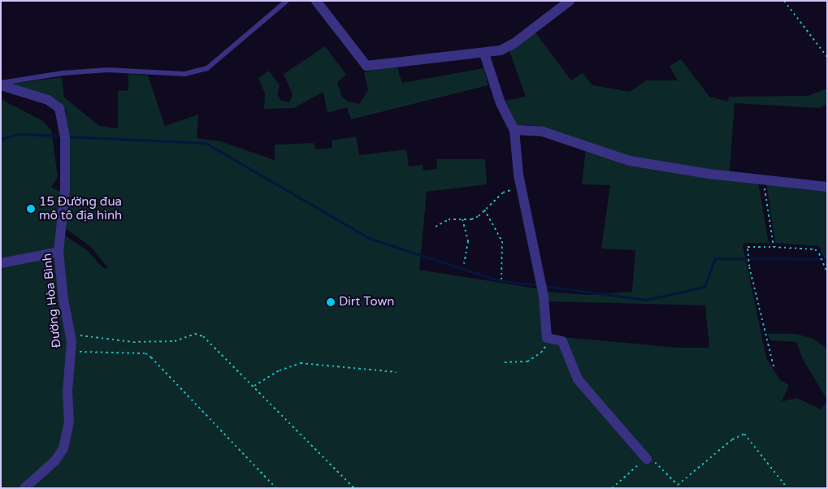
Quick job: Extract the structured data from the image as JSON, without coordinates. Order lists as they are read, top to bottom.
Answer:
{
  "streets": {
    "street": ["Đường Hòa Bình"]
  },
  "places": ["15 Đường đua mô tô địa hình", "Dirt Town"]
}
